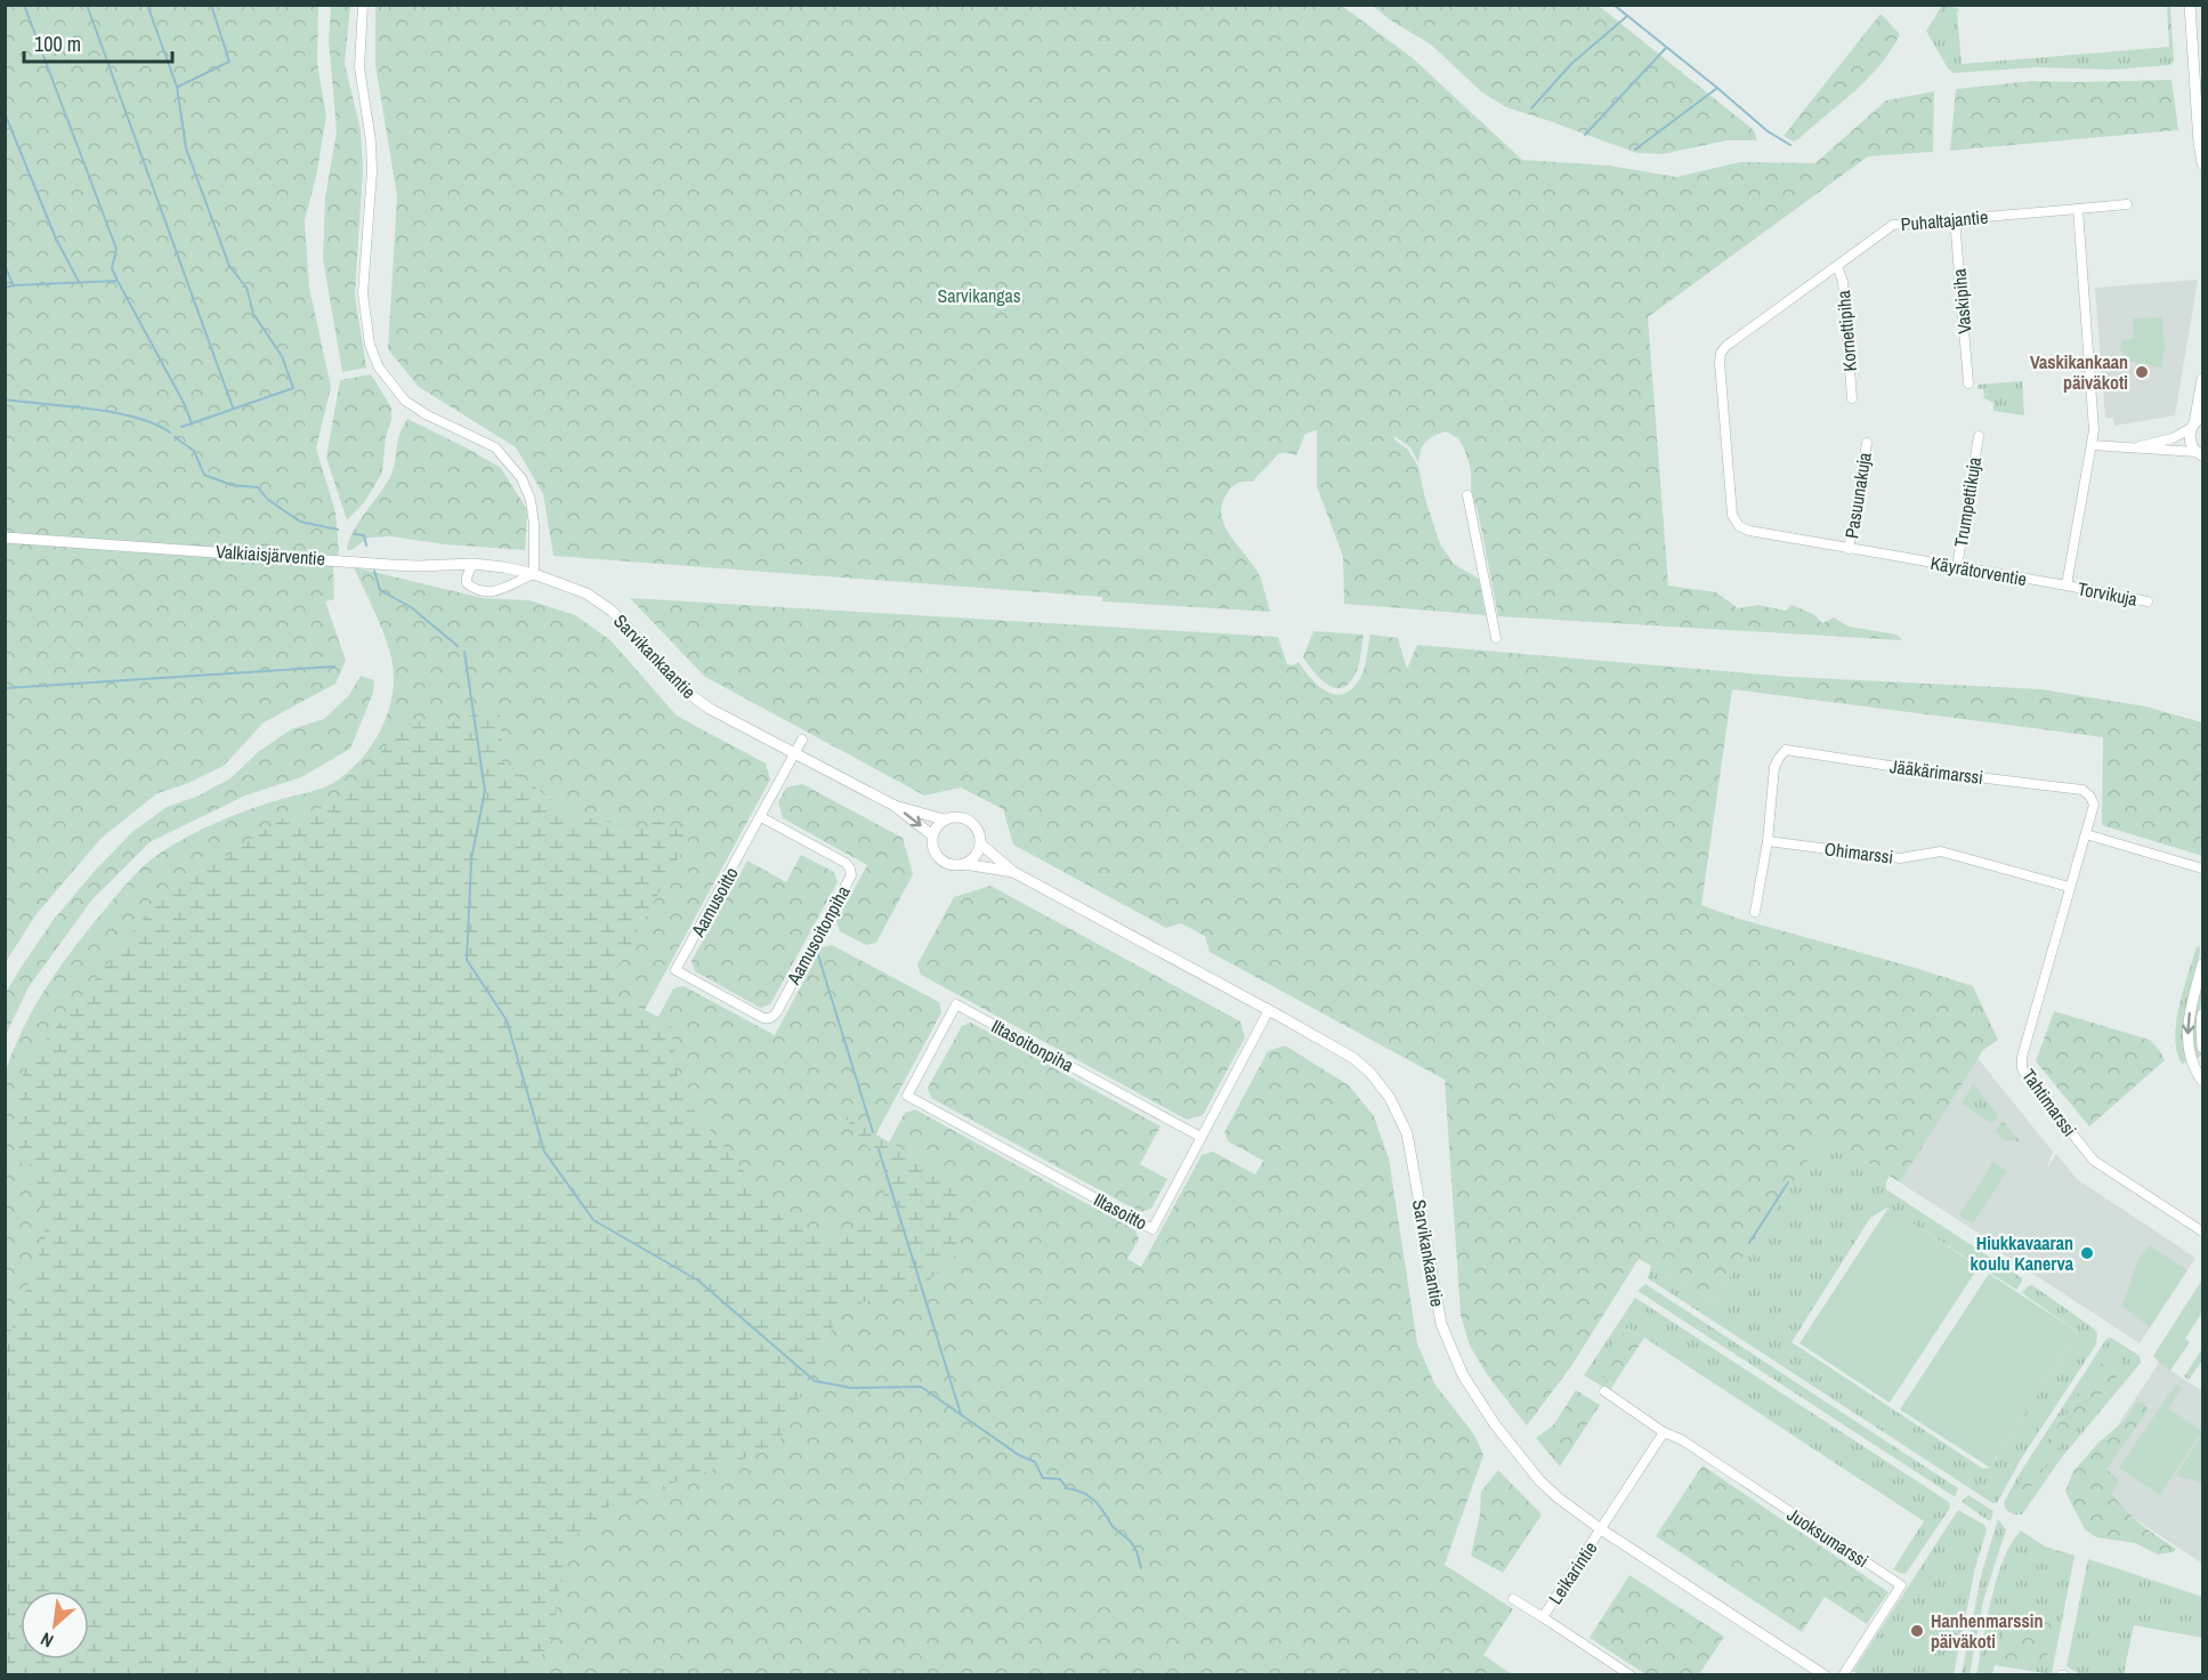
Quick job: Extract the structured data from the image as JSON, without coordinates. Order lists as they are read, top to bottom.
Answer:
{
  "streets": {
    "street": [
      "Puhaltajantie",
      "Vaskipiha",
      "Kornettipiha",
      "Pasuunakuja",
      "Trumpettikuja",
      "Valkiaisjärventie",
      "Käyrätorventie",
      "Torvikuja",
      "Sarvikankaantie",
      "Jääkärimarssi",
      "Ohimarssi",
      "Aamusoitto",
      "Aamusoitonpiha",
      "Iltasoitonpiha",
      "Tahtimarssi",
      "Iltasoitto",
      "Juoksumarssi",
      "Leikarintie"
    ]
  },
  "crossings": [
    ["Puhaltajantie", "Vaskipiha"],
    ["Puhaltajantie", "Kornettipiha"],
    ["Puhaltajantie", "Käyrätorventie"],
    ["Pasuunakuja", "Käyrätorventie"],
    ["Trumpettikuja", "Käyrätorventie"],
    ["Valkiaisjärventie", "Sarvikankaantie"],
    ["Käyrätorventie", "Torvikuja"],
    ["Sarvikankaantie", "Aamusoitto"],
    ["Sarvikankaantie", "Iltasoitto"],
    ["Sarvikankaantie", "Leikarintie"],
    ["Jääkärimarssi", "Ohimarssi"],
    ["Jääkärimarssi", "Tahtimarssi"],
    ["Ohimarssi", "Tahtimarssi"],
    ["Aamusoitto", "Aamusoitonpiha"],
    ["Iltasoitonpiha", "Iltasoitto"]
  ],
  "parks": ["Sarvikangas"],
  "places": ["Vaskikankaan päiväkoti", "Hiukkavaaran koulu Kanerva", "Hanhenmarssin päiväkoti"],
  "scale_bar": "100 m",
  "north": "bottom left"
}
